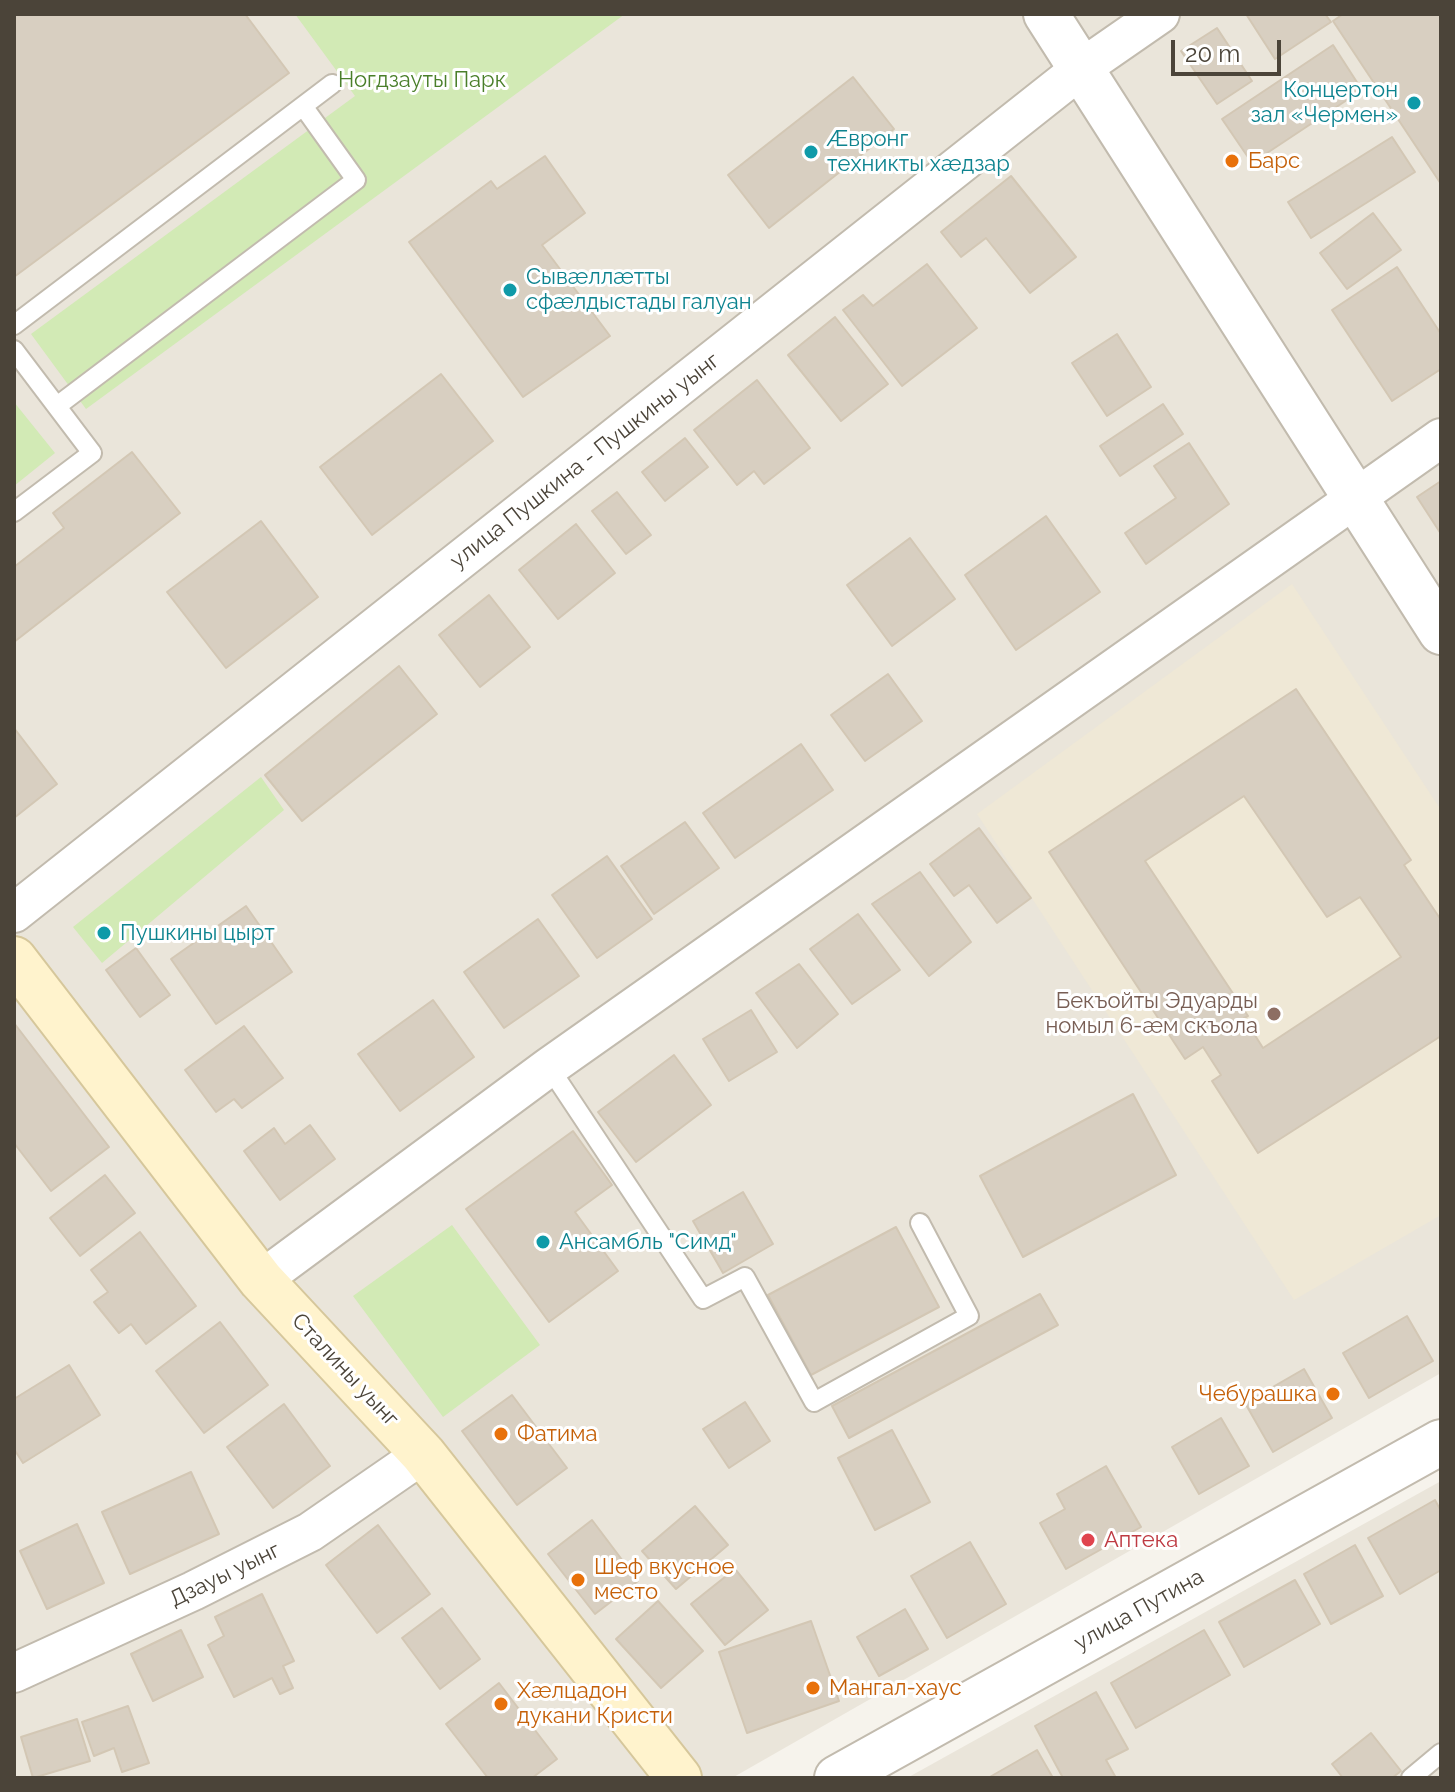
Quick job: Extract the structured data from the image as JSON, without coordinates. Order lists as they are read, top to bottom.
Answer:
{
  "streets": {
    "main road": ["Сталины уынг"],
    "street": ["улица Пушкина - Пушкины уынг", "Дзауы уынг", "улица Путина"]
  },
  "crossings": [
    ["Сталины уынг", "Дзауы уынг"]
  ],
  "parks": ["Ногдзауты Парк"],
  "places": [
    "Концертон зал «Чермен»",
    "Æвpонг техникты хæдзар",
    "Барс",
    "Сывæллæтты сфæлдыстады галуан",
    "Пушкины цырт",
    "Бекъойты Эдуарды номыл 6-æм скъола",
    "Ансамбль \"Симд\"",
    "Чебурашка",
    "Фатима",
    "Аптека",
    "Шеф вкусное место",
    "Мангал-хаус",
    "Хæлцадон дукани Кристи"
  ],
  "scale_bar": "20 m"
}
